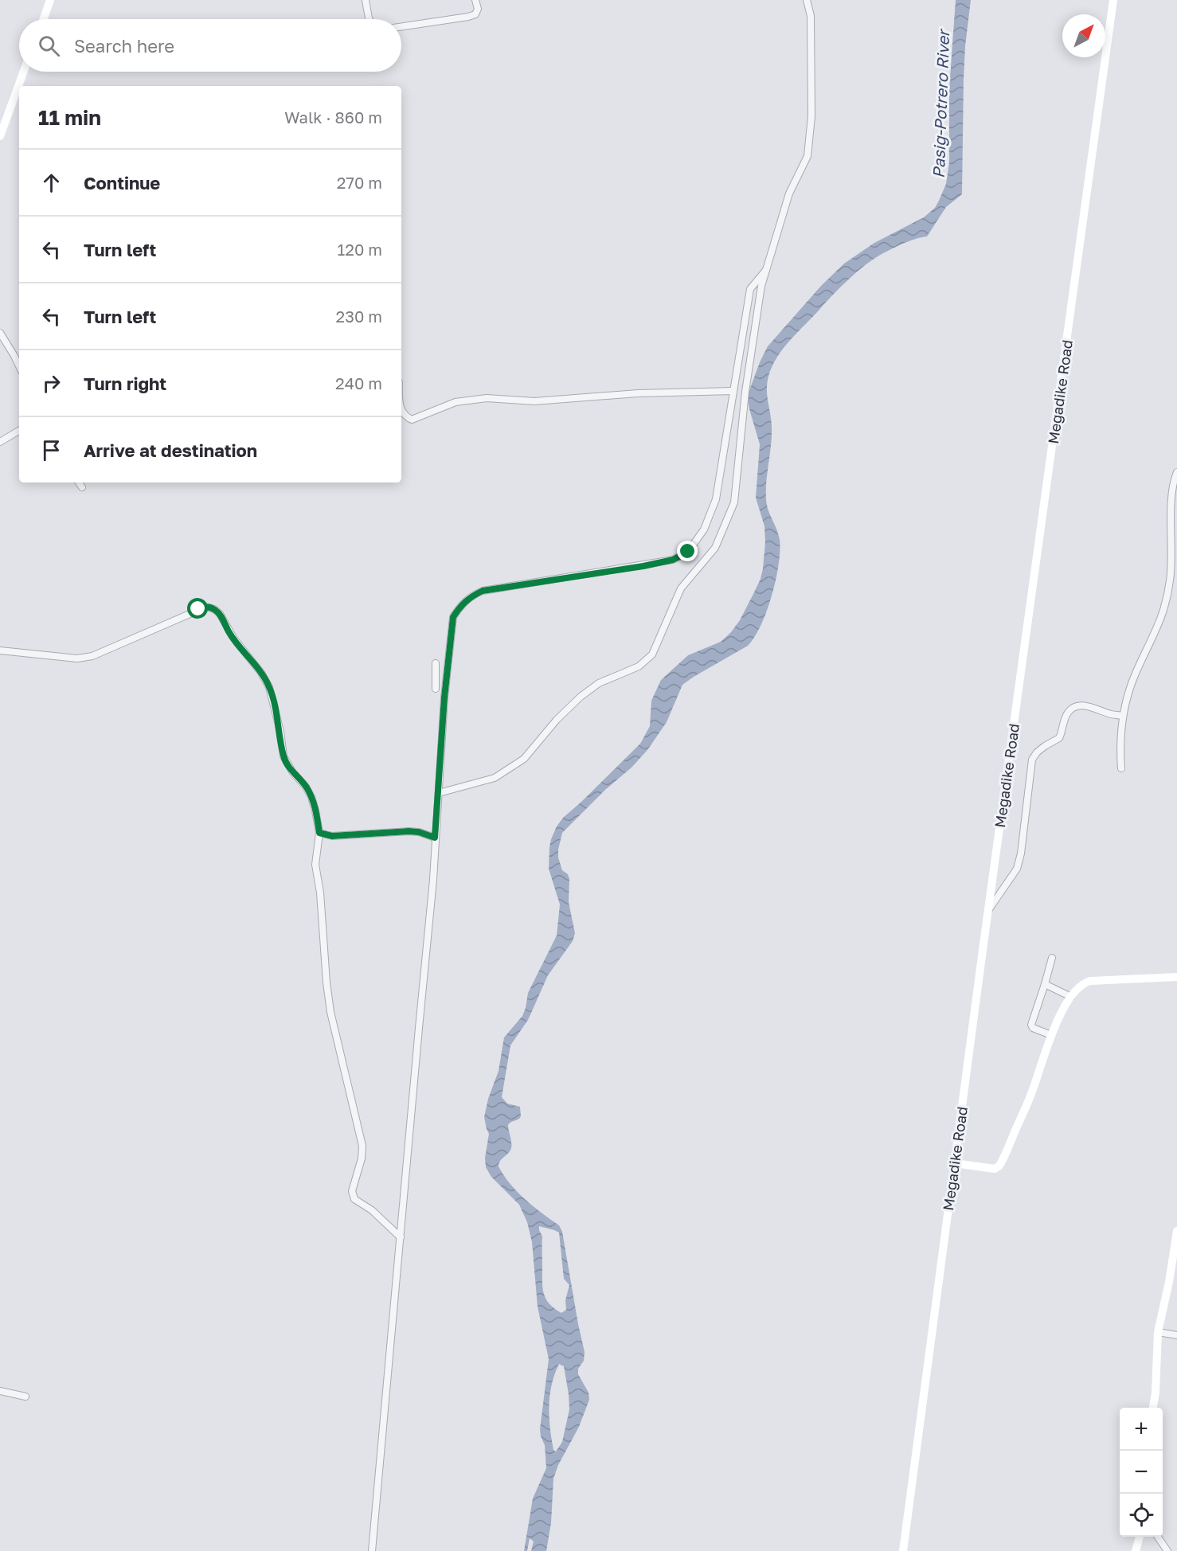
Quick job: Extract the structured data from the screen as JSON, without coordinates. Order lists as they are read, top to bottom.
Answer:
{
  "streets": {
    "main road": ["Megadike Road"]
  },
  "water": ["Pasig-Potrero River"],
  "north": "top right",
  "page": {
    "search": "Search here",
    "heading": ["11 min", "Walk · 860 m"],
    "list": [
      ["Continue", "270 m"],
      ["Turn left", "120 m"],
      ["Turn left", "230 m"],
      ["Turn right", "240 m"],
      "Arrive at destination"
    ],
    "map_buttons": ["+", "−"]
  }
}
